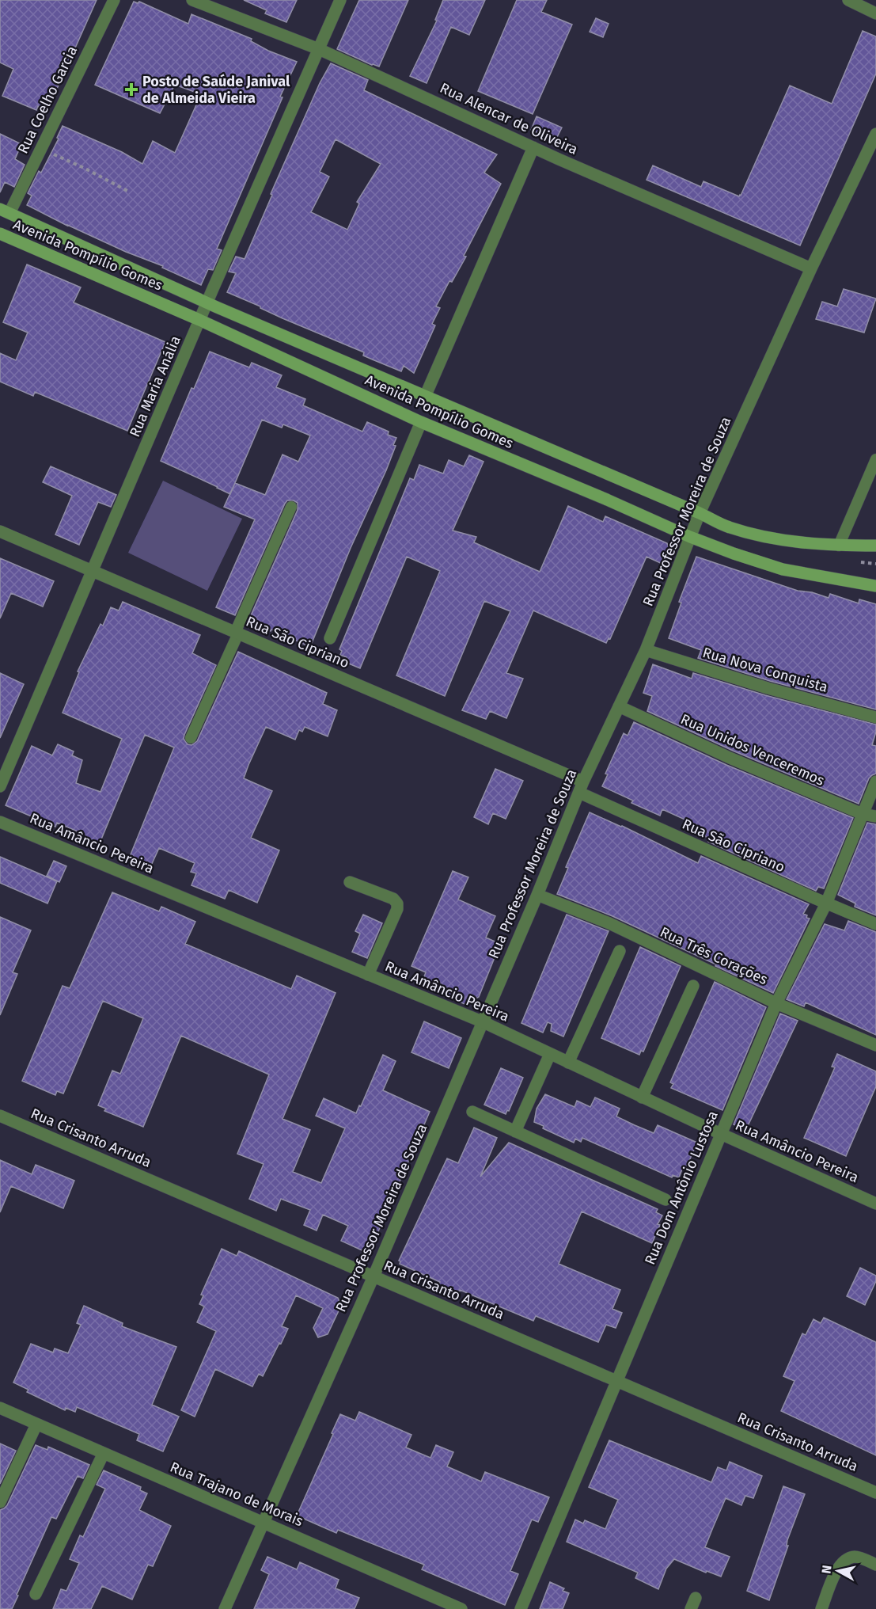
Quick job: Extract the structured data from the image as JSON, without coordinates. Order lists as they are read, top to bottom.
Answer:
{
  "streets": {
    "main road": ["Avenida Pompílio Gomes"],
    "street": [
      "Rua Coelho Garcia",
      "Rua Alencar de Oliveira",
      "Rua Maria Anália",
      "Rua Professor Moreira de Souza",
      "Rua São Cipriano",
      "Rua Nova Conquista",
      "Rua Unidos Venceremos",
      "Rua Amâncio Pereira",
      "Rua Três Corações",
      "Rua Crisanto Arruda",
      "Rua Dom Antônio Lustosa",
      "Rua Trajano de Morais"
    ]
  },
  "crossings": [
    ["Rua Coelho Garcia", "Avenida Pompílio Gomes"],
    ["Rua Alencar de Oliveira", "Rua Maria Anália"],
    ["Rua Alencar de Oliveira", "Rua Professor Moreira de Souza"],
    ["Avenida Pompílio Gomes", "Rua Maria Anália"],
    ["Avenida Pompílio Gomes", "Rua Professor Moreira de Souza"],
    ["Rua Maria Anália", "Rua São Cipriano"],
    ["Rua Professor Moreira de Souza", "Rua São Cipriano"],
    ["Rua Professor Moreira de Souza", "Rua Nova Conquista"],
    ["Rua Professor Moreira de Souza", "Rua Unidos Venceremos"],
    ["Rua Professor Moreira de Souza", "Rua Amâncio Pereira"],
    ["Rua Professor Moreira de Souza", "Rua Três Corações"],
    ["Rua Professor Moreira de Souza", "Rua Crisanto Arruda"],
    ["Rua Professor Moreira de Souza", "Rua Trajano de Morais"],
    ["Rua São Cipriano", "Rua Dom Antônio Lustosa"],
    ["Rua Unidos Venceremos", "Rua Dom Antônio Lustosa"],
    ["Rua Amâncio Pereira", "Rua Dom Antônio Lustosa"],
    ["Rua Três Corações", "Rua Dom Antônio Lustosa"],
    ["Rua Crisanto Arruda", "Rua Dom Antônio Lustosa"]
  ],
  "places": {
    "health": ["Posto de Saúde Janival de Almeida Vieira"]
  },
  "north": "left"
}
